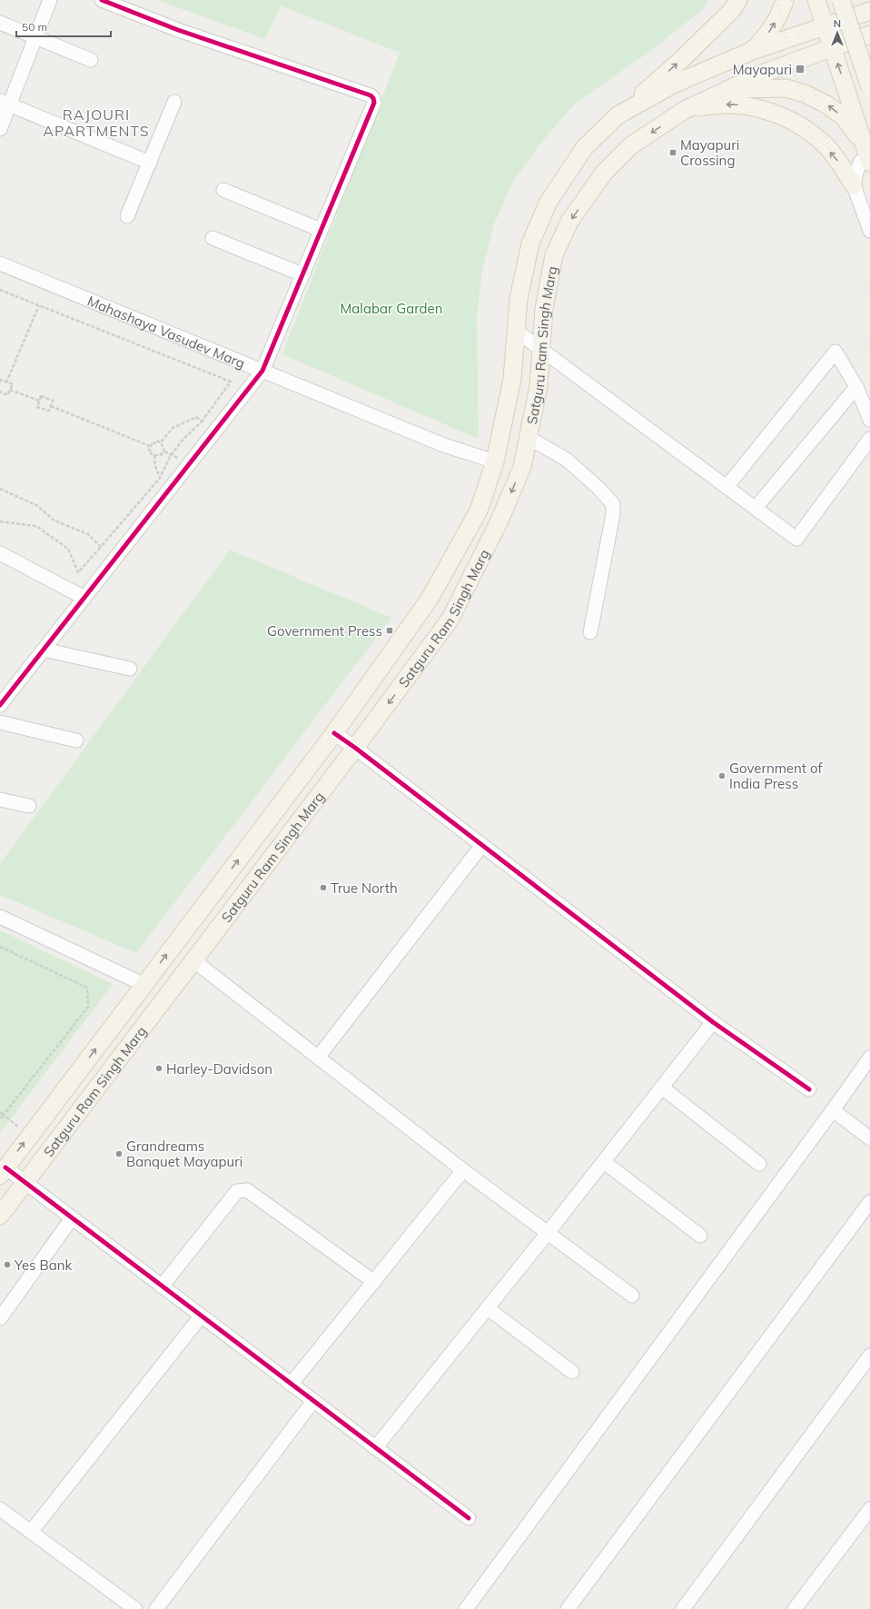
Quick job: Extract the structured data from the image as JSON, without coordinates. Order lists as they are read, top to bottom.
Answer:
{
  "streets": {
    "main road": ["Satguru Ram Singh Marg"],
    "street": ["Mahashaya Vasudev Marg"]
  },
  "crossings": [
    ["Mahashaya Vasudev Marg", "Satguru Ram Singh Marg"]
  ],
  "districts": ["RAJOURI APARTMENTS"],
  "parks": ["Malabar Garden"],
  "places": {
    "transit": ["Mayapuri", "Mayapuri Crossing", "Government Press"],
    "other": [
      "Government of India Press",
      "True North",
      "Harley-Davidson",
      "Grandreams Banquet Mayapuri",
      "Yes Bank"
    ]
  },
  "scale_bar": "50 m",
  "north": "top"
}
